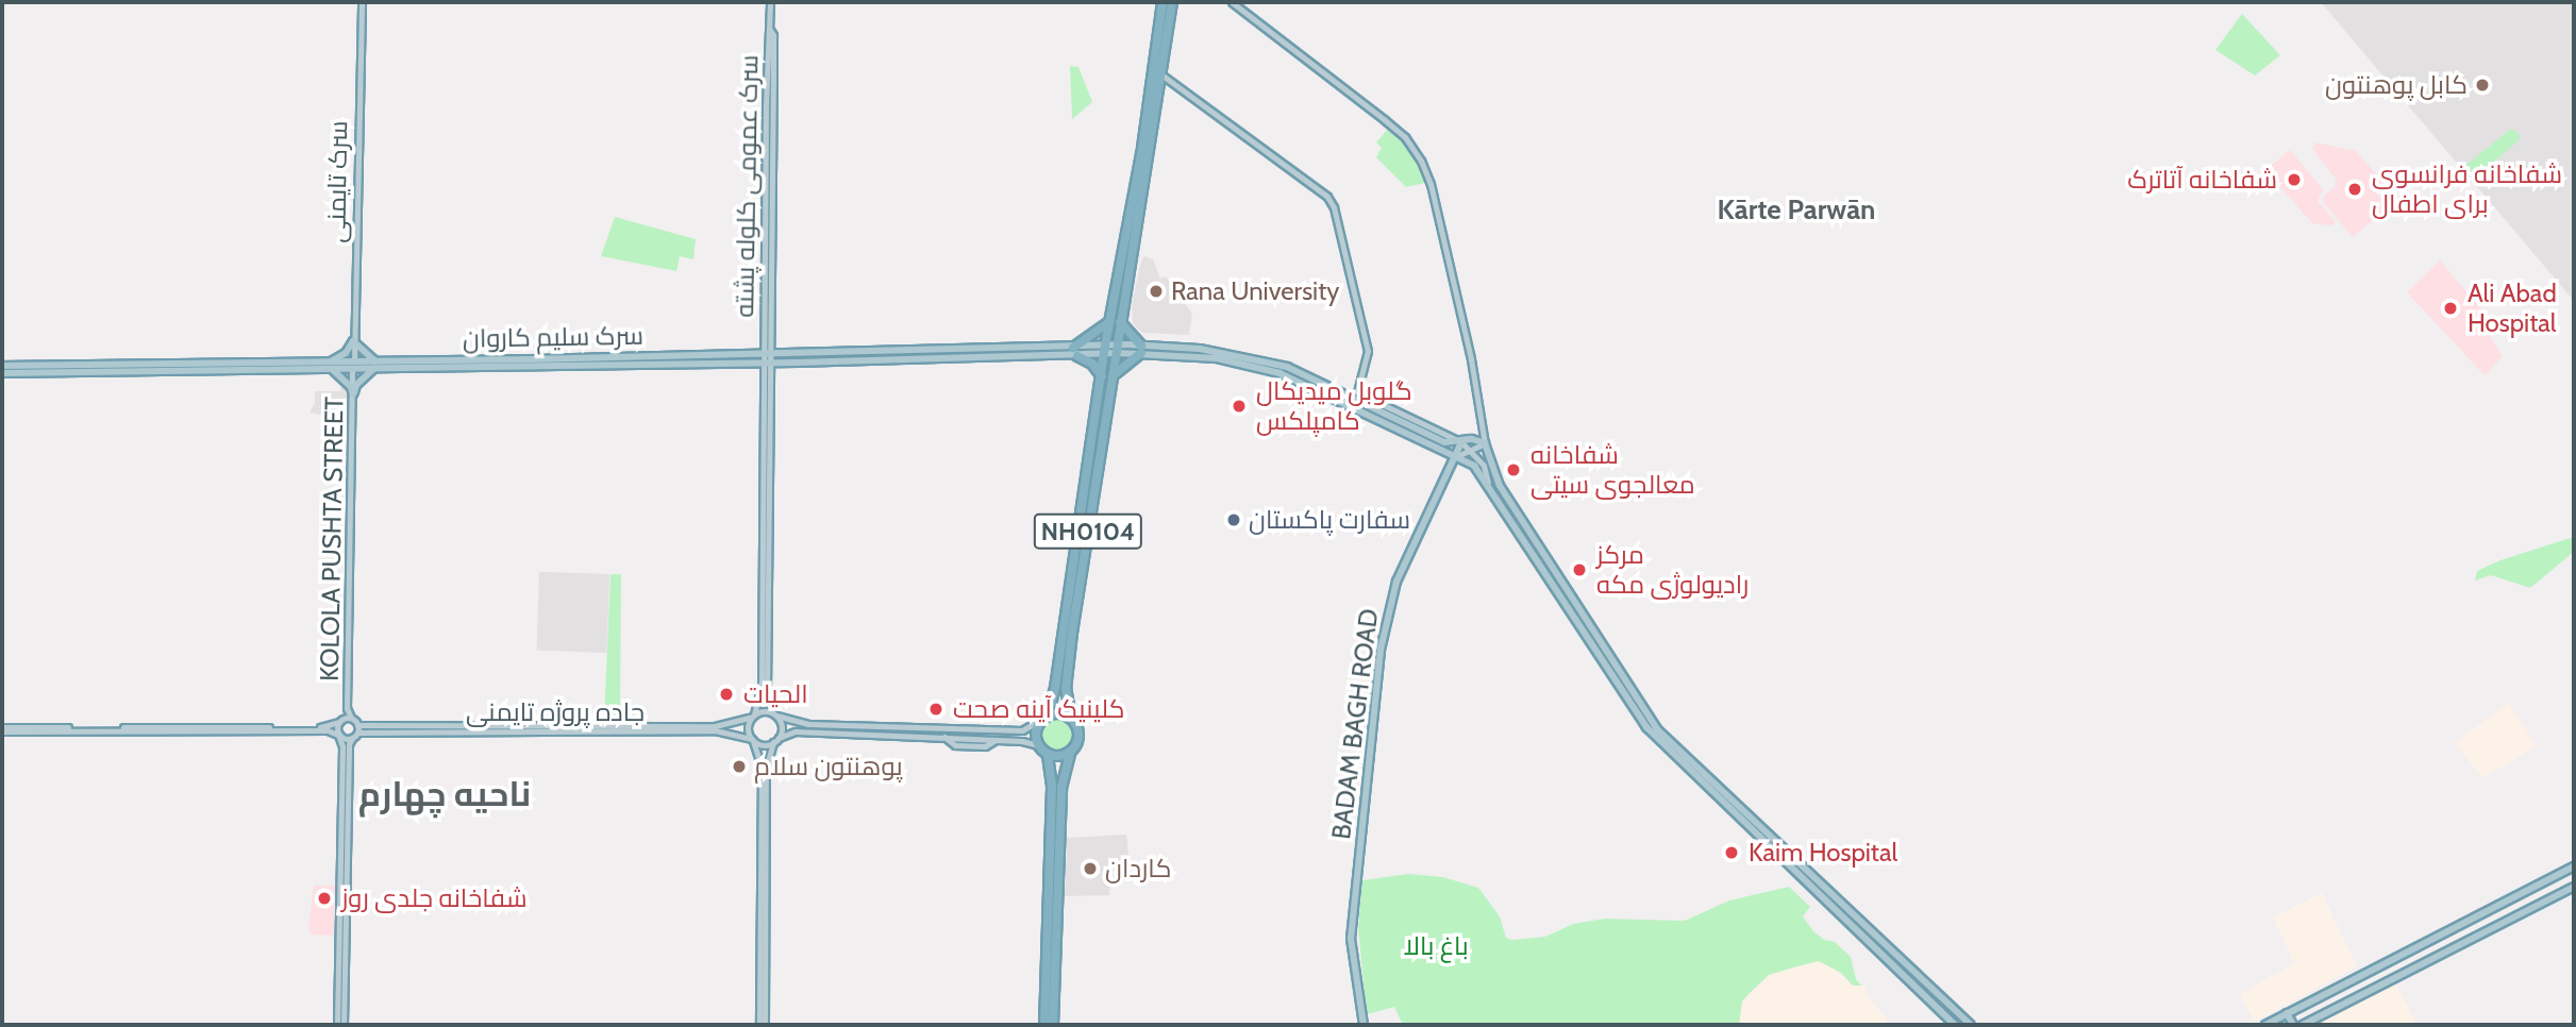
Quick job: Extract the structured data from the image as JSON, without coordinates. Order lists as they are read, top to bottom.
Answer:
{
  "streets": {
    "highway": ["NH0104"],
    "main road": [
      "سرک تایمنی",
      "سرک عمومی کلوله پشته",
      "سرک سلیم کاروان",
      "KOLOLA PUSHTA STREET",
      "جاده پروژه تایمنی",
      "BADAM BAGH ROAD"
    ]
  },
  "crossings": [
    ["سرک تایمنی", "KOLOLA PUSHTA STREET"],
    ["سرک عمومی کلوله پشته", "جاده پروژه تایمنی"]
  ],
  "districts": ["Kārte Parwān", "ناحیه چهارم"],
  "parks": ["باغ بالا"],
  "places": [
    "کابل پوهنتون",
    "شفاخانه آتاترک",
    "شفاخانه فرانسوی برای اطفال",
    "Rana University",
    "Ali Abad Hospital",
    "گلوبل میدیکال کامپلکس",
    "شفاخانه معالجوی سیتی",
    "سفارت پاکستان",
    "مرکز رادیولوژی مکه",
    "الحیات",
    "کلینیک آینه صحت",
    "پوهنتون سلام",
    "Kaim Hospital",
    "کاردان",
    "شفاخانه جلدی روز"
  ]
}
